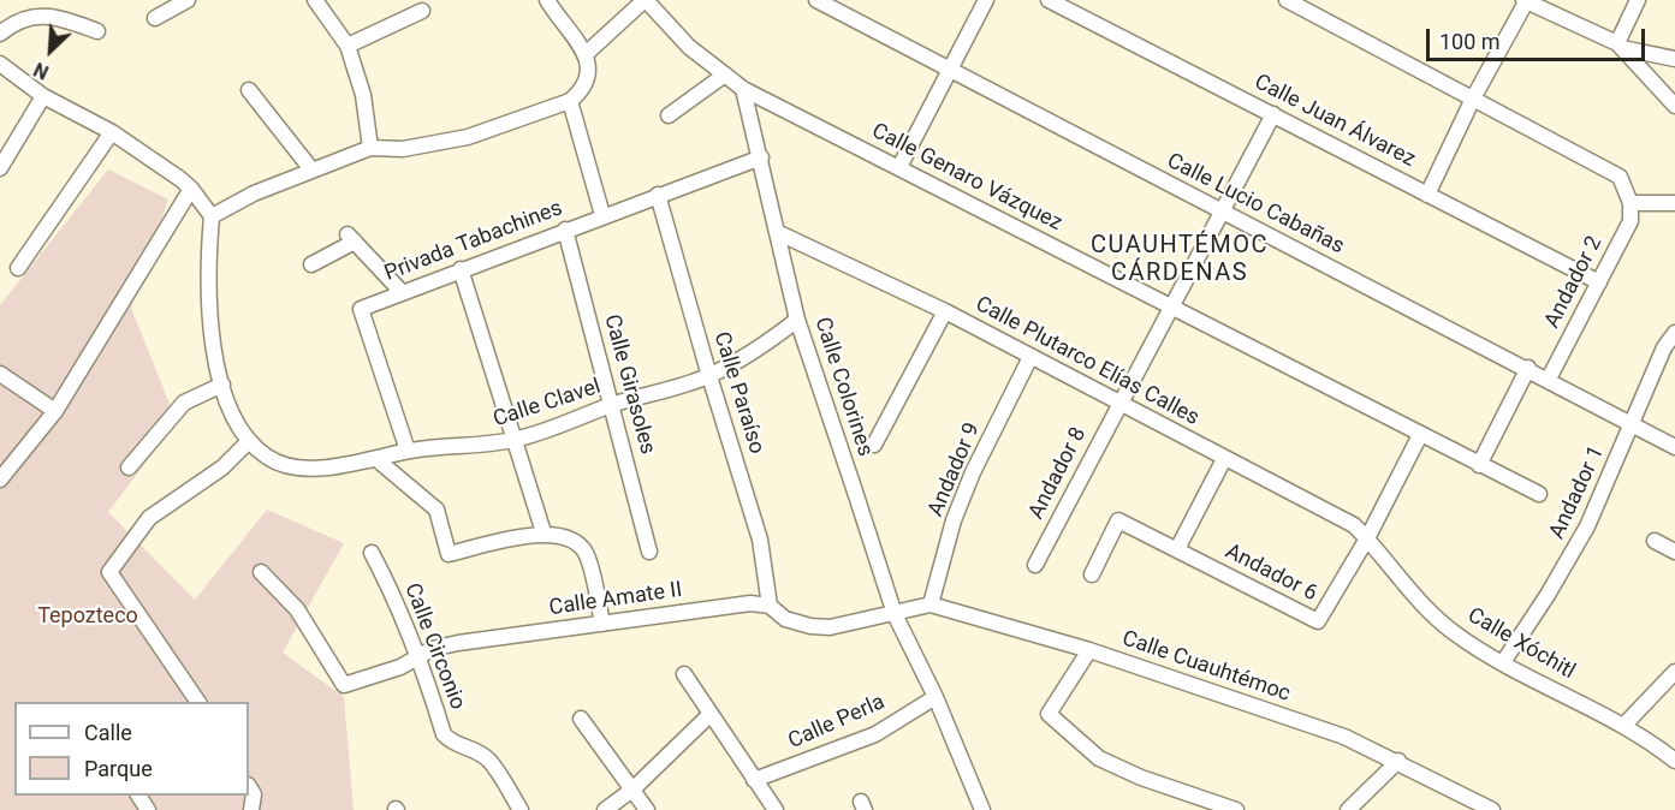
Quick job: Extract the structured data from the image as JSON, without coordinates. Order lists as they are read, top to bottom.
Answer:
{
  "streets": {
    "street": [
      "Calle Juan Álvarez",
      "Calle Genaro Vázquez",
      "Calle Lucio Cabañas",
      "Privada Tabachines",
      "Andador 2",
      "Calle Plutarco Elías Calles",
      "Calle Girasoles",
      "Calle Colorines",
      "Calle Paraíso",
      "Calle Clavel",
      "Andador 9",
      "Andador 8",
      "Andador 1",
      "Andador 6",
      "Calle Amate II",
      "Calle Xóchitl",
      "Calle Circonio",
      "Calle Cuauhtémoc",
      "Calle Perla"
    ]
  },
  "crossings": [
    ["Calle Juan Álvarez", "Andador 2"],
    ["Calle Juan Álvarez", "Andador 8"],
    ["Calle Genaro Vázquez", "Calle Colorines"],
    ["Calle Genaro Vázquez", "Andador 8"],
    ["Calle Lucio Cabañas", "Andador 2"],
    ["Calle Lucio Cabañas", "Andador 8"],
    ["Calle Lucio Cabañas", "Andador 1"],
    ["Privada Tabachines", "Calle Girasoles"],
    ["Privada Tabachines", "Calle Colorines"],
    ["Privada Tabachines", "Calle Paraíso"],
    ["Privada Tabachines", "Calle Clavel"],
    ["Calle Plutarco Elías Calles", "Calle Colorines"],
    ["Calle Plutarco Elías Calles", "Andador 9"],
    ["Calle Plutarco Elías Calles", "Andador 8"],
    ["Calle Plutarco Elías Calles", "Andador 6"],
    ["Calle Plutarco Elías Calles", "Calle Xóchitl"],
    ["Calle Girasoles", "Calle Clavel"],
    ["Calle Colorines", "Calle Clavel"],
    ["Calle Colorines", "Calle Amate II"],
    ["Calle Colorines", "Calle Perla"],
    ["Calle Paraíso", "Calle Clavel"],
    ["Calle Paraíso", "Calle Amate II"],
    ["Andador 9", "Calle Cuauhtémoc"],
    ["Andador 1", "Calle Xóchitl"],
    ["Andador 6", "Calle Xóchitl"],
    ["Calle Amate II", "Calle Circonio"]
  ],
  "districts": ["CUAUHTÉMOC CÁRDENAS"],
  "parks": ["Tepozteco"],
  "legend": ["Calle", "Parque"],
  "scale_bar": "100 m",
  "north": "bottom left"
}
